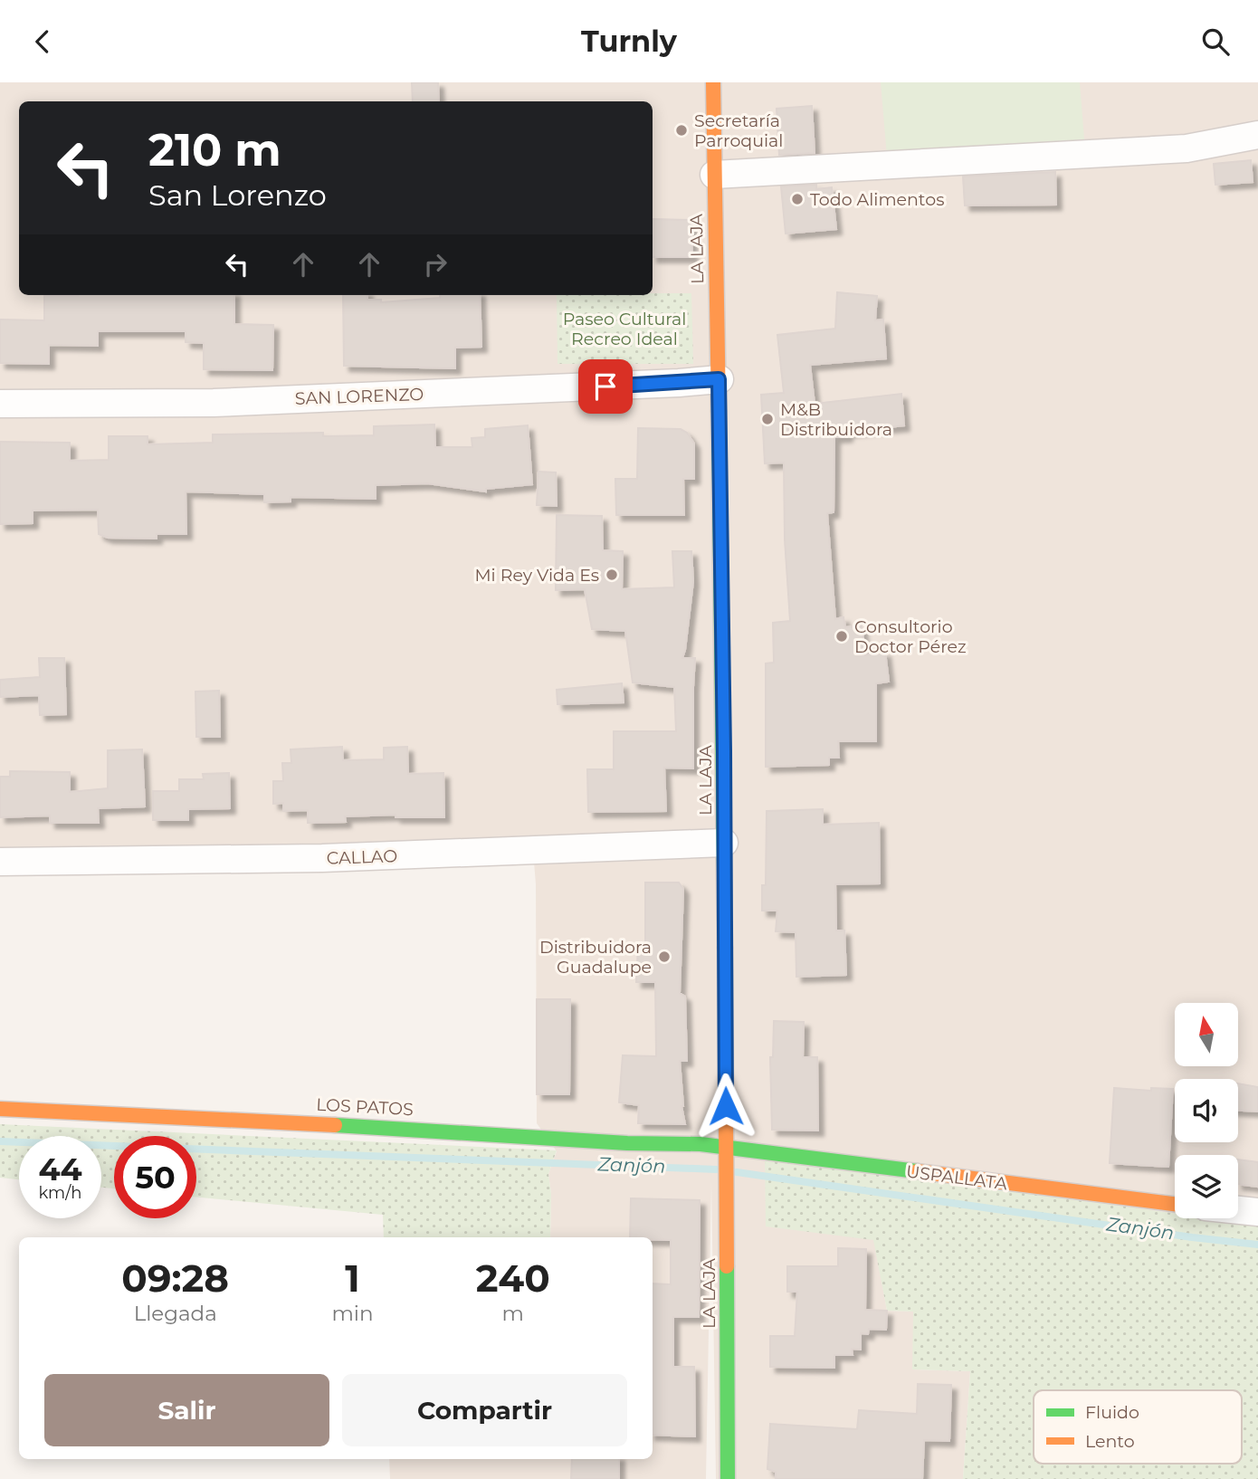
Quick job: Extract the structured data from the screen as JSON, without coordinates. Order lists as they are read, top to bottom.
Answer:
{
  "streets": {
    "main road": ["LA LAJA", "LOS PATOS", "USPALLATA"],
    "street": ["SAN LORENZO", "CALLAO"]
  },
  "crossings": [
    ["LA LAJA", "SAN LORENZO"],
    ["LA LAJA", "CALLAO"],
    ["LA LAJA", "LOS PATOS"],
    ["LA LAJA", "USPALLATA"],
    ["LOS PATOS", "USPALLATA"]
  ],
  "water": ["Zanjón"],
  "parks": ["Paseo Cultural Recreo Ideal"],
  "places": [
    "Secretaría Parroquial",
    "Todo Alimentos",
    "M&B Distribuidora",
    "Mi Rey Vida Es",
    "Consultorio Doctor Pérez",
    "Distribuidora Guadalupe"
  ],
  "legend": ["Fluido", "Lento"],
  "north": "top",
  "page": {
    "header": "Turnly",
    "turn": ["210 m", "San Lorenzo"],
    "speed": "44 km/h",
    "limit": "50",
    "eta": [
      "09:28",
      "Llegada",
      "1",
      "min",
      "240",
      "m"
    ],
    "buttons": ["Salir", "Compartir"]
  }
}
